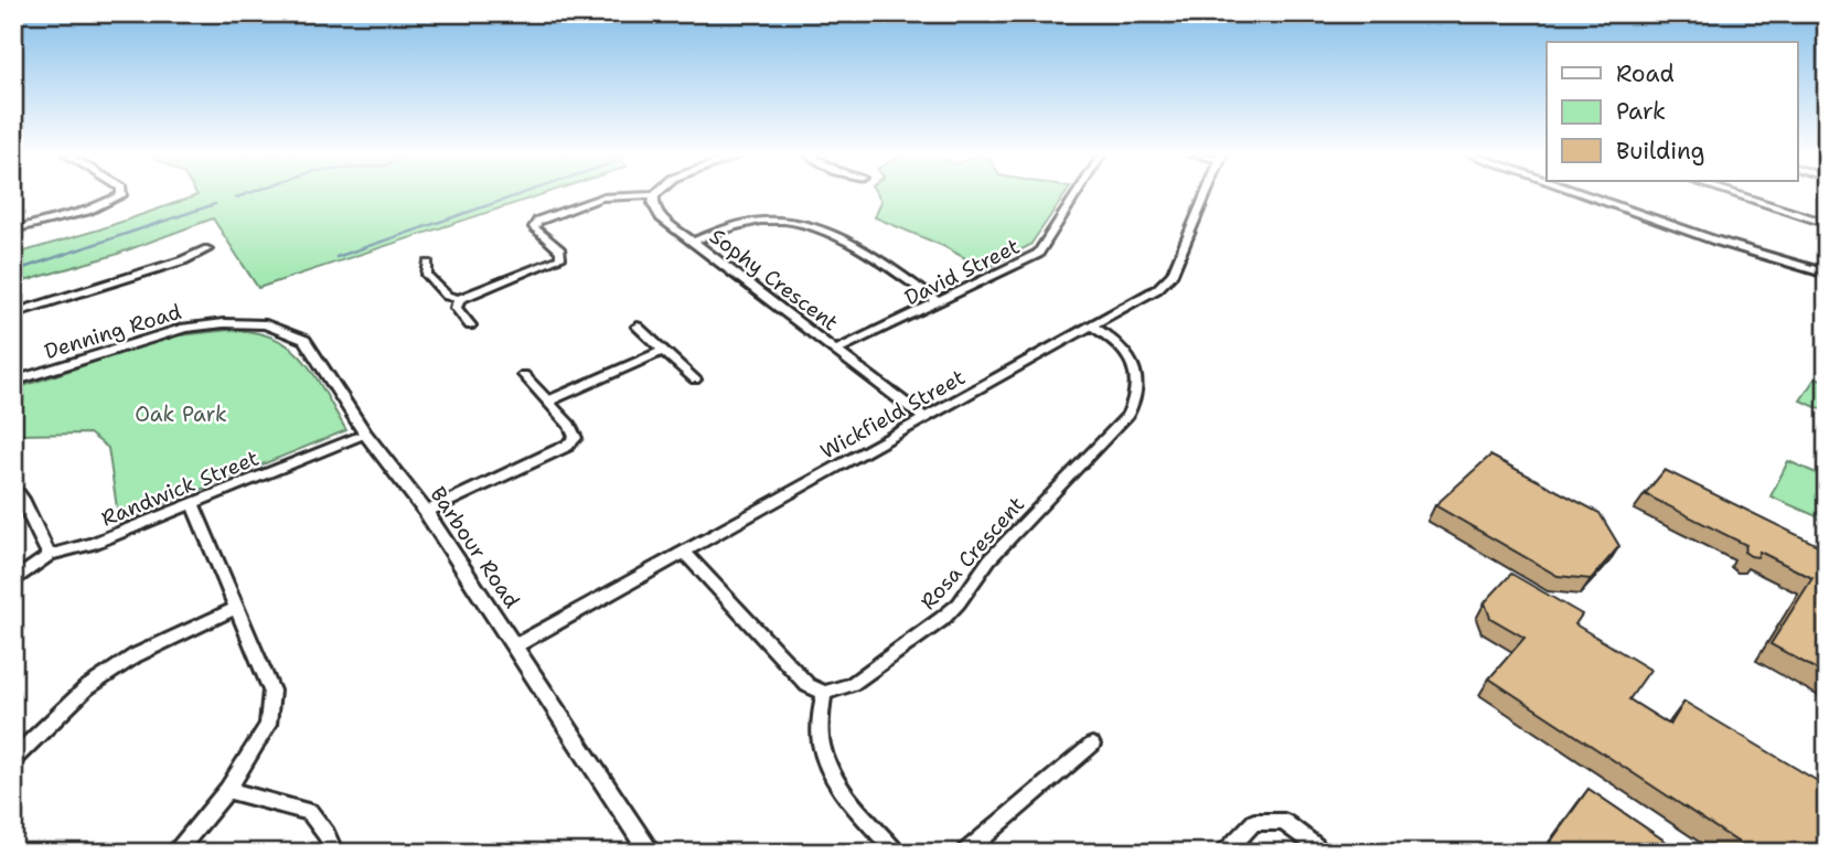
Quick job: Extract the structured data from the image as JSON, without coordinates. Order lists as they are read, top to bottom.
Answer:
{
  "streets": {
    "street": [
      "David Street",
      "Sophy Crescent",
      "Denning Road",
      "Wickfield Street",
      "Randwick Street",
      "Barbour Road",
      "Rosa Crescent"
    ]
  },
  "crossings": [
    ["David Street", "Sophy Crescent"],
    ["Sophy Crescent", "Wickfield Street"],
    ["Denning Road", "Barbour Road"],
    ["Wickfield Street", "Barbour Road"],
    ["Wickfield Street", "Rosa Crescent"],
    ["Randwick Street", "Barbour Road"]
  ],
  "parks": ["Oak Park"],
  "legend": ["Road", "Park", "Building"]
}
